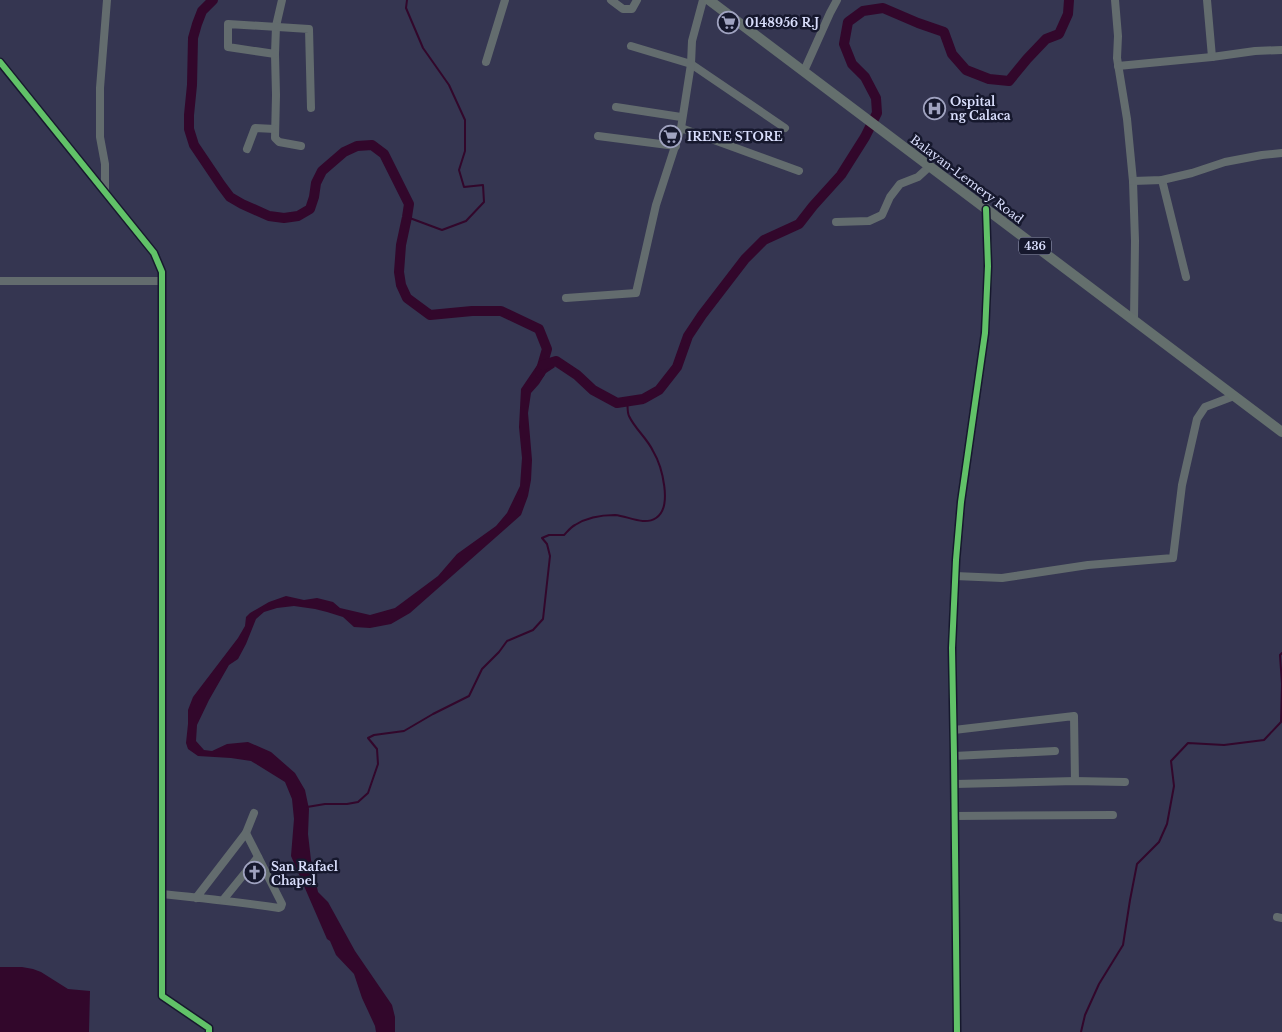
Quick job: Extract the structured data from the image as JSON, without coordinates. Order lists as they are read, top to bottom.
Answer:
{
  "streets": {
    "main road": ["Balayan-Lemery Road", "436"]
  },
  "places": {
    "supermarket": ["0148956 R.J", "IRENE STORE"],
    "hospital": ["Ospital ng Calaca"],
    "church": ["San Rafael Chapel"]
  }
}
